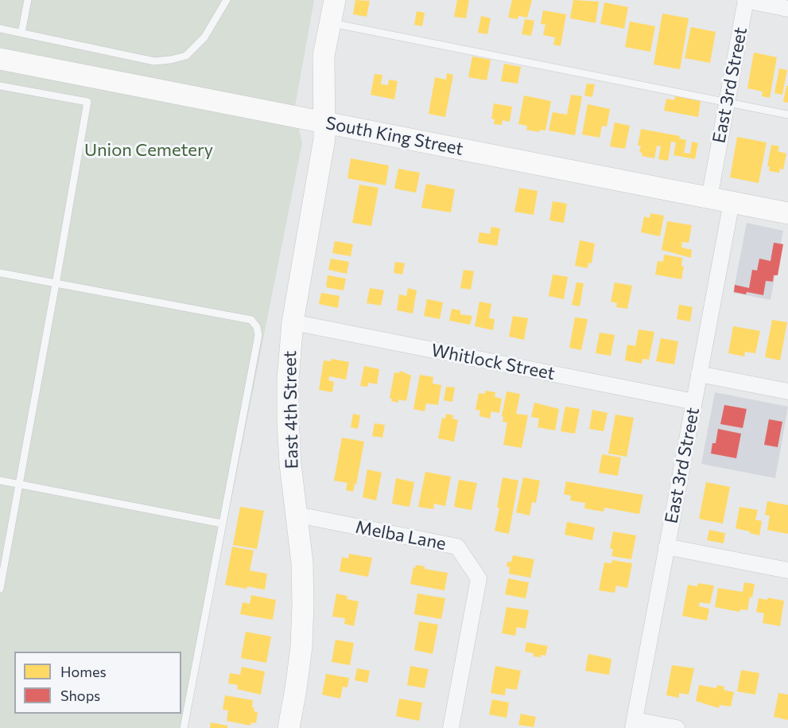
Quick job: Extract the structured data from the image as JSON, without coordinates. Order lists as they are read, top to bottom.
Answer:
{
  "streets": {
    "street": [
      "East 3rd Street",
      "South King Street",
      "Whitlock Street",
      "East 4th Street",
      "Melba Lane"
    ]
  },
  "crossings": [
    ["East 3rd Street", "South King Street"],
    ["East 3rd Street", "Whitlock Street"],
    ["South King Street", "East 4th Street"],
    ["Whitlock Street", "East 4th Street"],
    ["East 4th Street", "Melba Lane"]
  ],
  "parks": ["Union Cemetery"],
  "legend": ["Homes", "Shops"]
}
